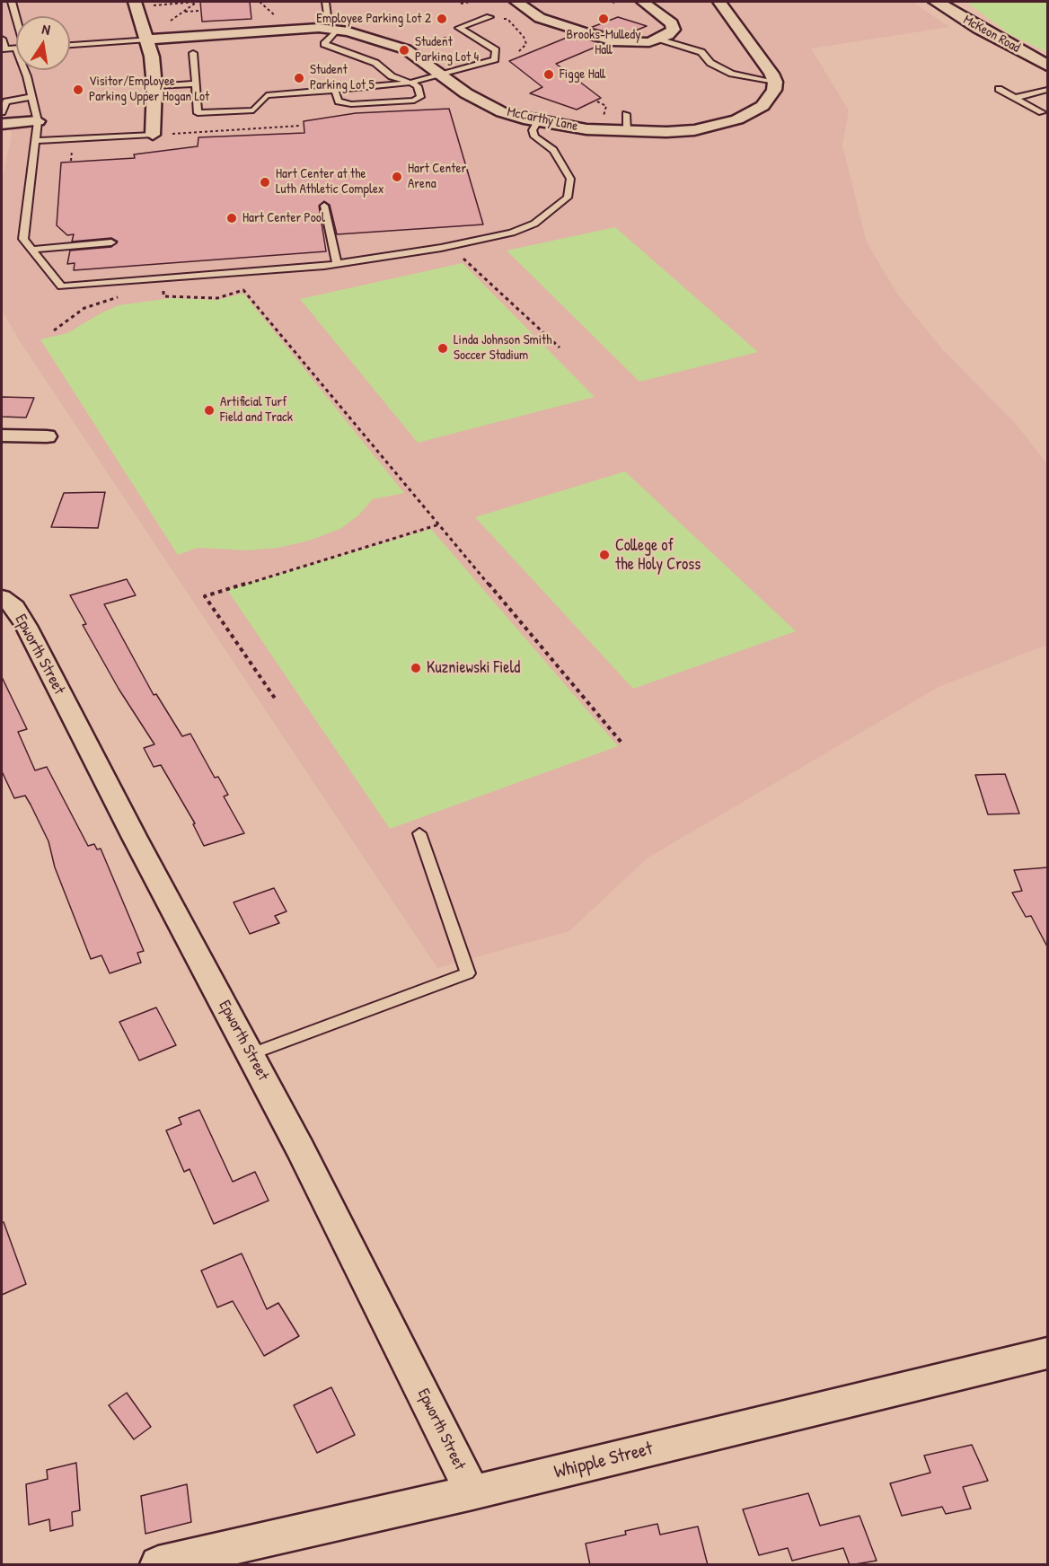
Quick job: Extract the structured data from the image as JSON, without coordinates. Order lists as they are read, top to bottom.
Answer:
{
  "streets": {
    "main road": ["McKeon Road"],
    "street": ["McCarthy Lane", "Epworth Street", "Whipple Street"]
  },
  "crossings": [
    ["Epworth Street", "Whipple Street"]
  ],
  "places": [
    "Employee Parking Lot 2",
    "Brooks-Mulledy Hall",
    "Student Parking Lot 4",
    "Figge Hall",
    "Student Parking Lot 5",
    "Visitor/Employee Parking Upper Hogan Lot",
    "Hart Center Arena",
    "Hart Center at the Luth Athletic Complex",
    "Hart Center Pool",
    "Linda Johnson Smith Soccer Stadium",
    "Artificial Turf Field and Track",
    "College of the Holy Cross",
    "Kuzniewski Field"
  ],
  "north": "top"
}
